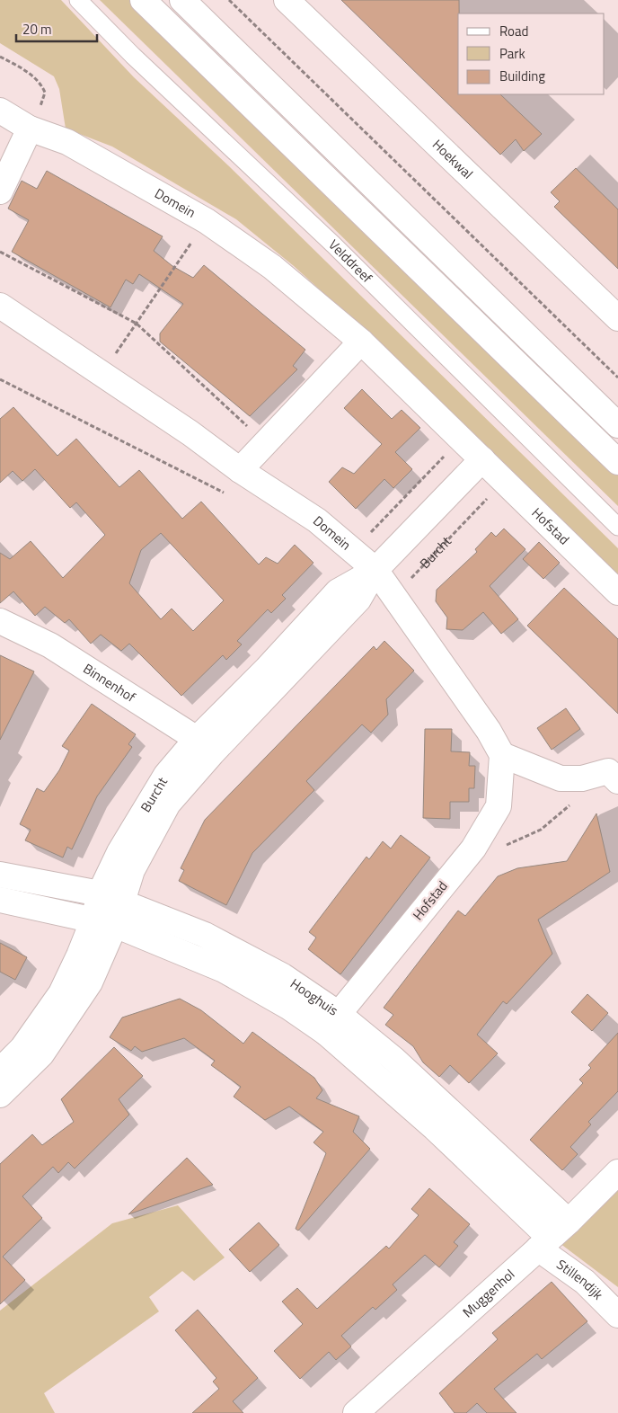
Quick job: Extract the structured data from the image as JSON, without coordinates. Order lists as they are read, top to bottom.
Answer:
{
  "streets": {
    "street": [
      "Hoekwal",
      "Domein",
      "Hofstad",
      "Burcht",
      "Binnenhof",
      "Hooghuis",
      "Stillendijk",
      "Muggenhol"
    ],
    "lane": ["Velddreef"]
  },
  "crossings": [
    ["Domein", "Hofstad"],
    ["Domein", "Burcht"],
    ["Hofstad", "Burcht"],
    ["Hofstad", "Hooghuis"],
    ["Burcht", "Binnenhof"],
    ["Burcht", "Hooghuis"],
    ["Hooghuis", "Stillendijk"],
    ["Hooghuis", "Muggenhol"],
    ["Stillendijk", "Muggenhol"]
  ],
  "legend": ["Road", "Park", "Building"],
  "scale_bar": "20 m"
}
